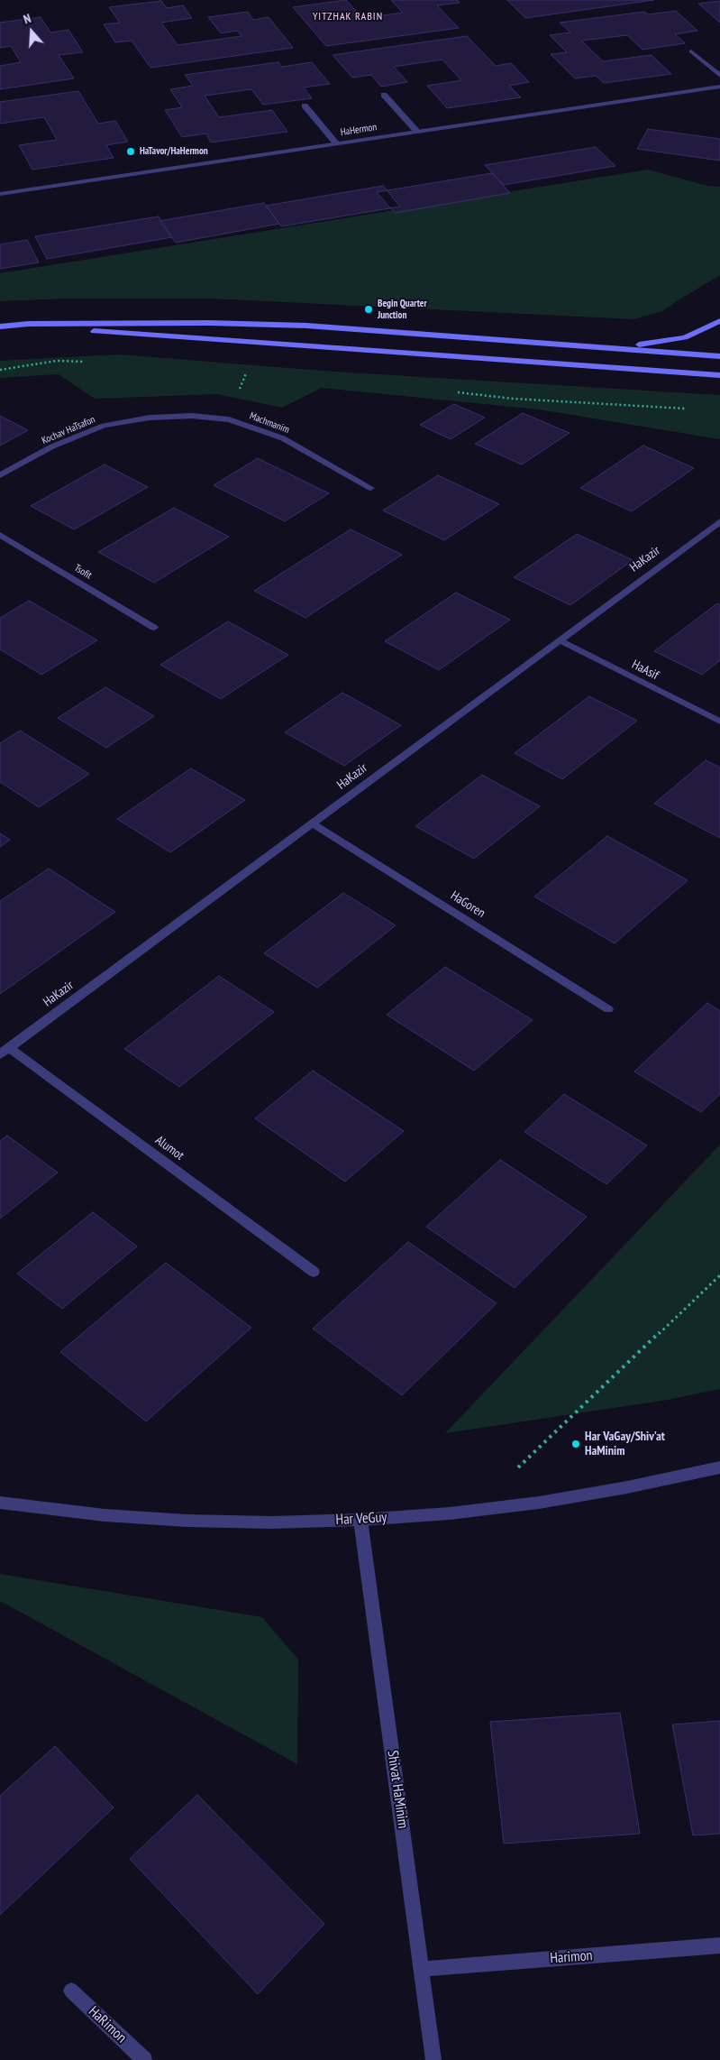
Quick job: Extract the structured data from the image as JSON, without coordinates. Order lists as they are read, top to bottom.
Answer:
{
  "streets": {
    "street": [
      "HaHermon",
      "Machmanim",
      "Kochav HaTsafon",
      "HaKazir",
      "Tsofit",
      "HaAsif",
      "HaGoren",
      "Alumot",
      "Har VeGuy",
      "Shivat HaMinim",
      "Harimon",
      "HaRimon"
    ]
  },
  "crossings": [
    ["Machmanim", "Kochav HaTsafon"],
    ["HaKazir", "HaAsif"],
    ["HaKazir", "HaGoren"],
    ["HaKazir", "Alumot"],
    ["Har VeGuy", "Shivat HaMinim"],
    ["Shivat HaMinim", "Harimon"]
  ],
  "districts": ["YITZHAK RABIN"],
  "places": ["HaTavor/HaHermon", "Begin Quarter Junction", "Har VaGay/Shiv'at HaMinim"],
  "north": "top"
}
